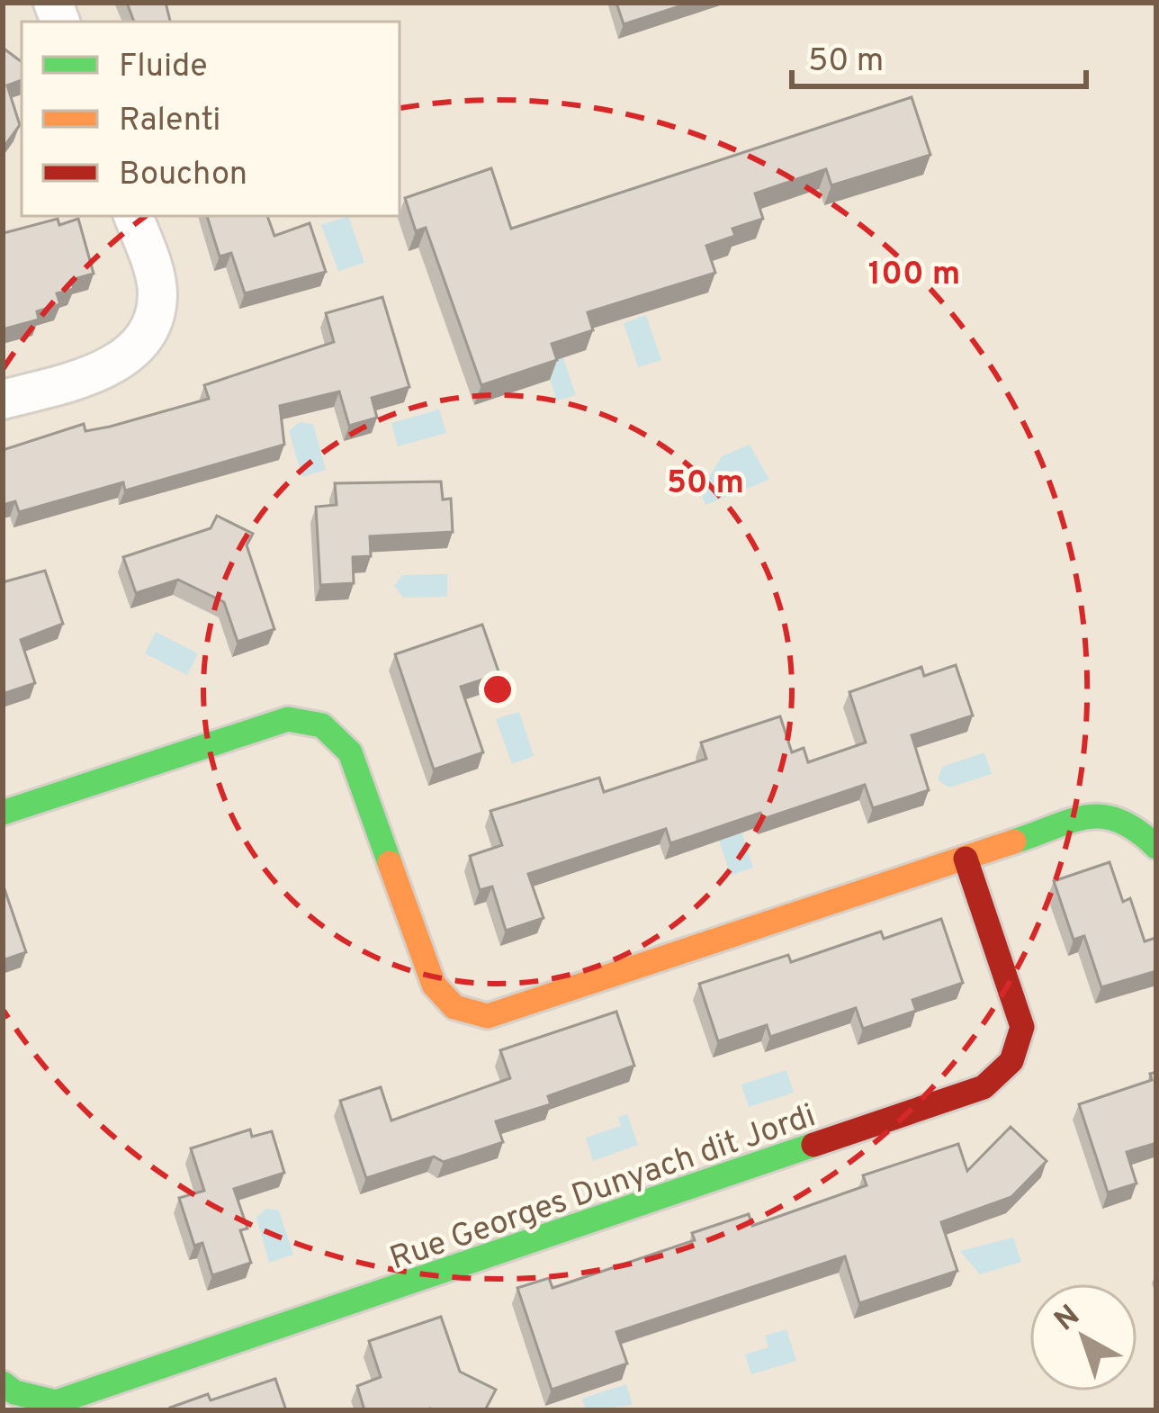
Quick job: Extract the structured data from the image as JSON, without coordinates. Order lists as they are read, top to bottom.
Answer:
{
  "streets": {
    "street": ["Rue Georges Dunyach dit Jordi"]
  },
  "legend": ["Fluide", "Ralenti", "Bouchon"],
  "scale_bar": "50 m",
  "north": "top left",
  "rings": ["100 m", "50 m"]
}
